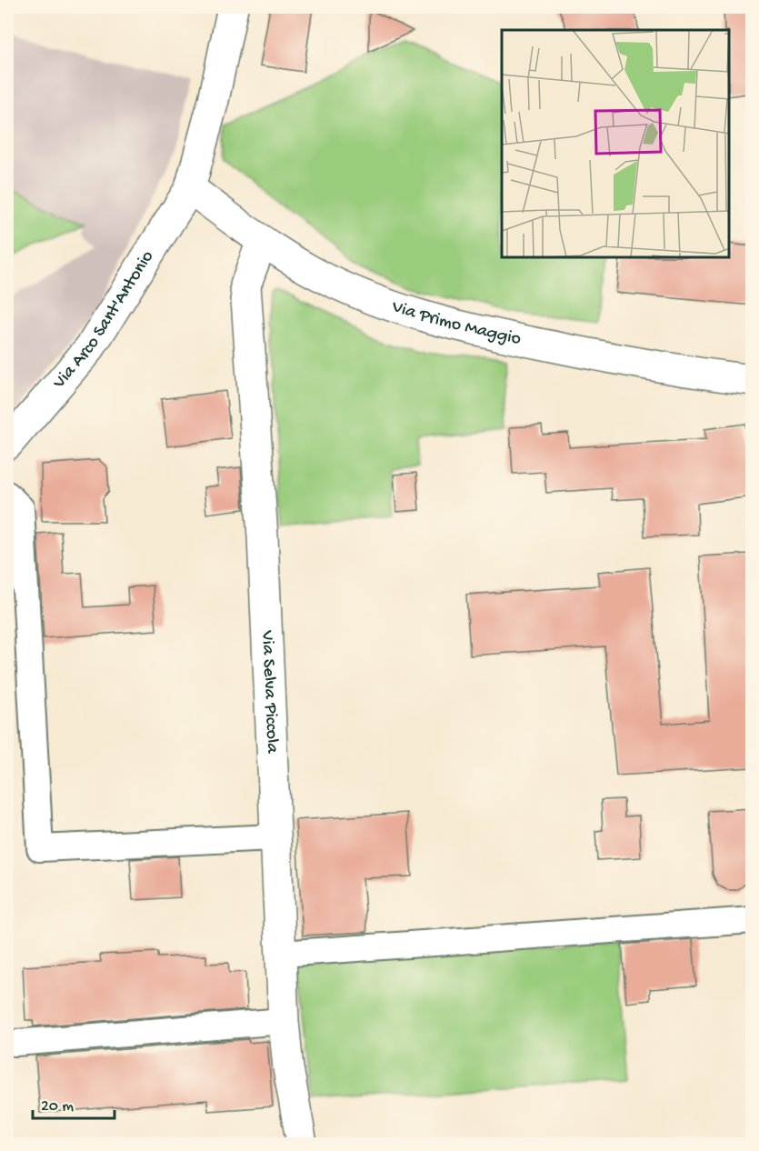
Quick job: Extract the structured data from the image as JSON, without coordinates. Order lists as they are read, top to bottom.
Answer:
{
  "streets": {
    "street": ["Via Arco Sant'Antonio", "Via Primo Maggio", "Via Selva Piccola"]
  },
  "crossings": [
    ["Via Arco Sant'Antonio", "Via Primo Maggio"],
    ["Via Primo Maggio", "Via Selva Piccola"]
  ],
  "scale_bar": "20 m"
}
